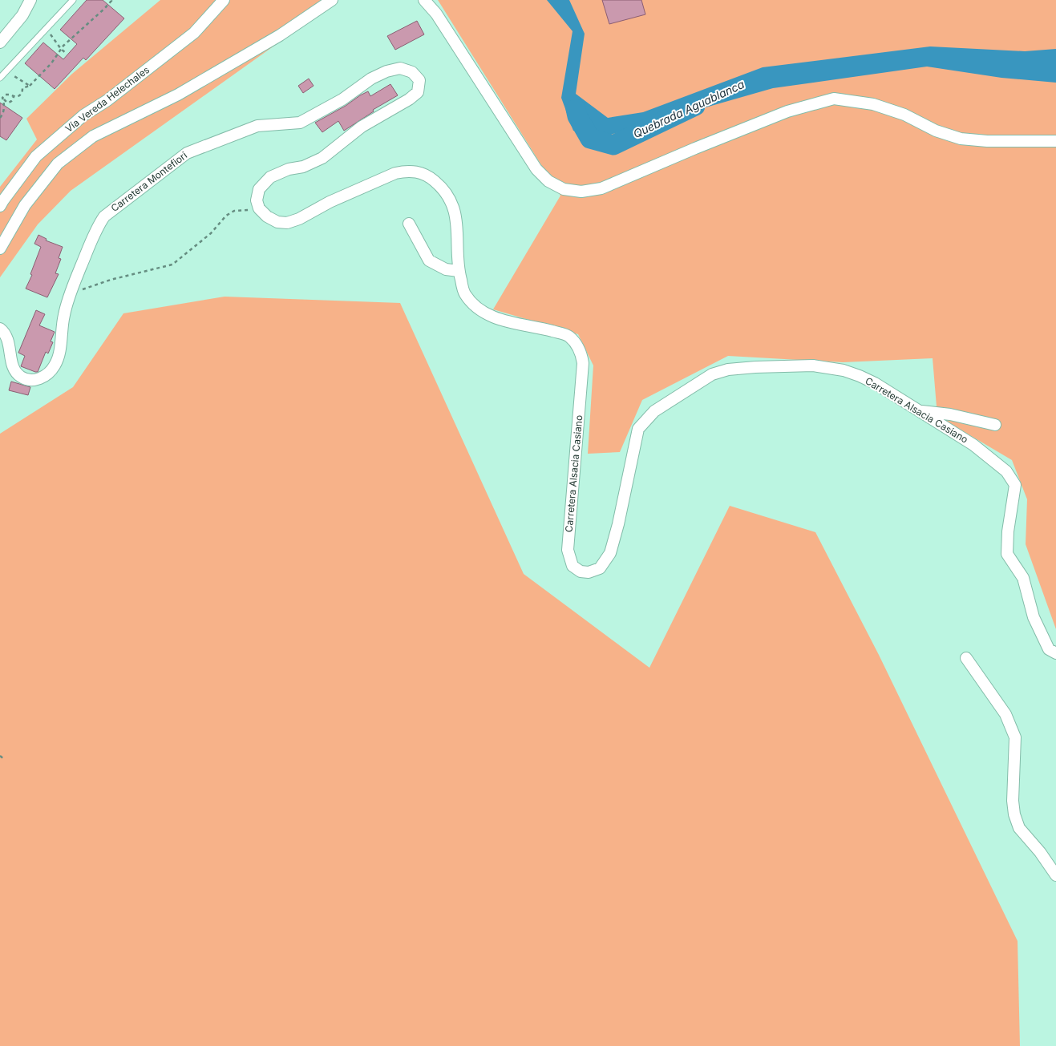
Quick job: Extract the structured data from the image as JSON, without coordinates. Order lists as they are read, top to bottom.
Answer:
{
  "streets": {
    "street": ["Vía Vereda Helechales", "Carretera Montefiori", "Carretera Alsacia Casiano"]
  },
  "crossings": [
    ["Carretera Montefiori", "Carretera Alsacia Casiano"]
  ],
  "water": ["Quebrada Aguablanca"]
}
